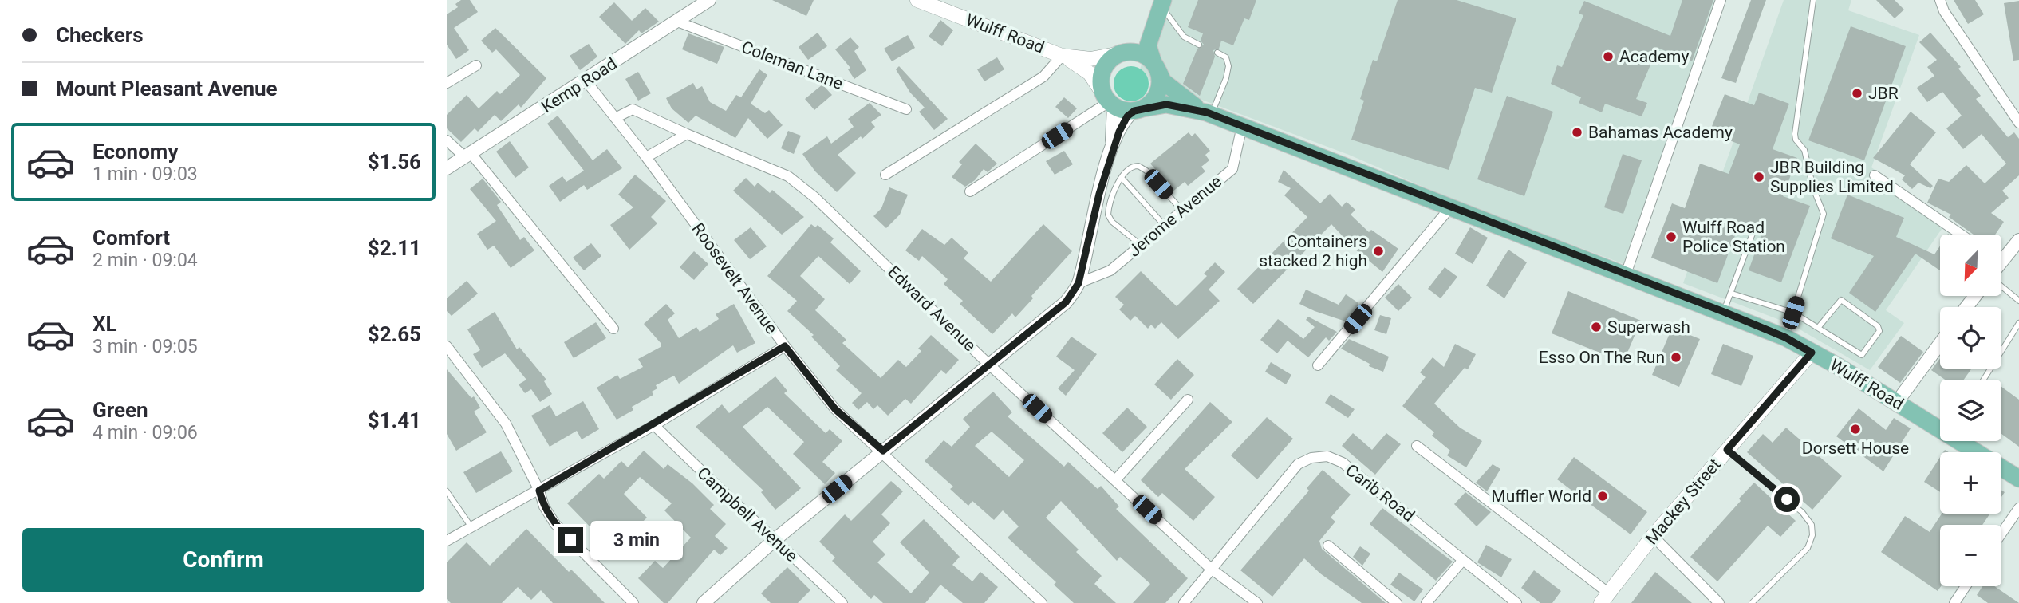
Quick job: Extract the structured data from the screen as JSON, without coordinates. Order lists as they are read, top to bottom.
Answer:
{
  "streets": {
    "main road": ["Wulff Road", "Mackey Street"],
    "street": [
      "Coleman Lane",
      "Kemp Road",
      "Jerome Avenue",
      "Roosevelt Avenue",
      "Edward Avenue",
      "Carib Road",
      "Campbell Avenue"
    ]
  },
  "crossings": [
    ["Wulff Road", "Jerome Avenue"],
    ["Wulff Road", "Mackey Street"],
    ["Coleman Lane", "Kemp Road"],
    ["Kemp Road", "Roosevelt Avenue"],
    ["Roosevelt Avenue", "Edward Avenue"],
    ["Edward Avenue", "Carib Road"]
  ],
  "places": [
    "Academy",
    "JBR",
    "Bahamas Academy",
    "JBR Building Supplies Limited",
    "Wulff Road Police Station",
    "Containers stacked 2 high",
    "Superwash",
    "Esso On The Run",
    "Dorsett House",
    "Muffler World"
  ],
  "north": "bottom left",
  "page": {
    "banner": ["Checkers", "Mount Pleasant Avenue"],
    "list": [
      {
        "name": "Economy",
        "note": "1 min · 09:03",
        "value": "$1.56"
      },
      {
        "name": "Comfort",
        "note": "2 min · 09:04",
        "value": "$2.11"
      },
      {
        "name": "XL",
        "note": "3 min · 09:05",
        "value": "$2.65"
      },
      {
        "name": "Green",
        "note": "4 min · 09:06",
        "value": "$1.41"
      }
    ],
    "map_buttons": ["+", "−"],
    "buttons": "Confirm",
    "bubble": "3 min"
  }
}
